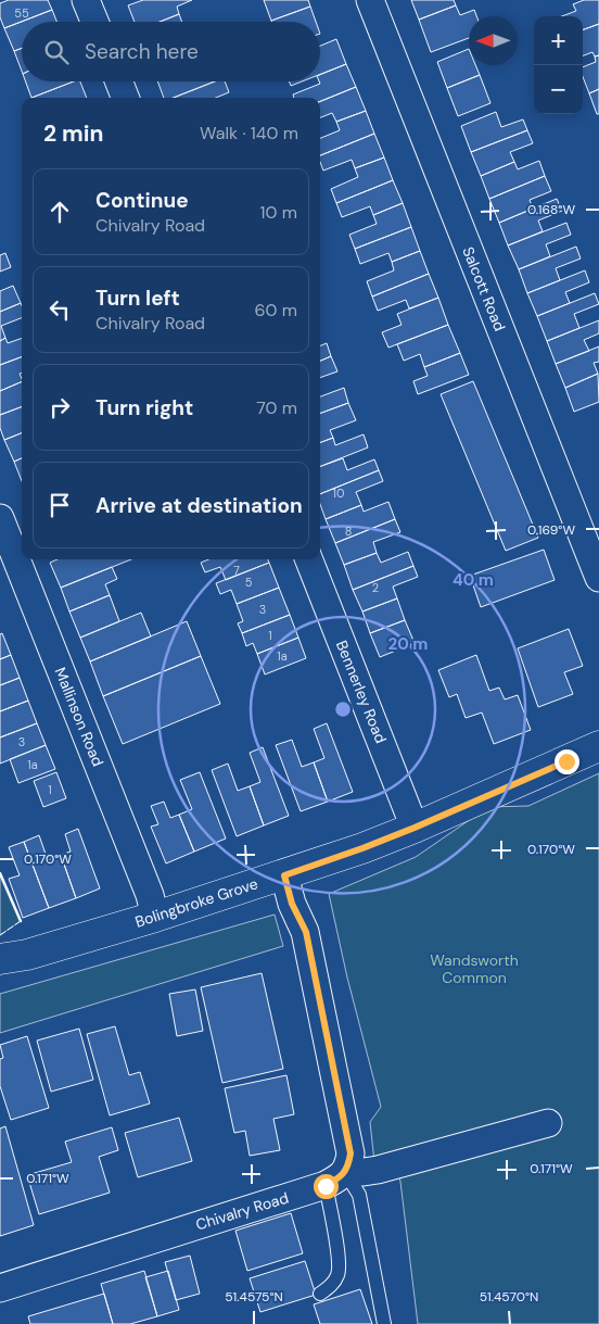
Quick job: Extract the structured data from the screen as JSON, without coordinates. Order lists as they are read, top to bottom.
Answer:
{
  "streets": {
    "street": [
      "Salcott Road",
      "Bennerley Road",
      "Mallinson Road",
      "Bolingbroke Grove",
      "Chivalry Road"
    ]
  },
  "crossings": [
    ["Bennerley Road", "Bolingbroke Grove"],
    ["Mallinson Road", "Bolingbroke Grove"]
  ],
  "parks": ["Wandsworth Common"],
  "house_numbers": [
    "55",
    "10",
    "8",
    "7",
    "5",
    "2",
    "3",
    "1",
    "1a",
    "3",
    "1a",
    "1"
  ],
  "north": "left",
  "page": {
    "map_buttons": ["+", "−"],
    "search": "Search here",
    "heading": ["2 min", "Walk · 140 m"],
    "list": [
      ["Continue", "Chivalry Road", "10 m"],
      ["Turn left", "Chivalry Road", "60 m"],
      ["Turn right", "70 m"],
      "Arrive at destination"
    ]
  },
  "coordinates": [
    "0.168°W",
    "0.169°W",
    "0.170°W",
    "0.171°W",
    "51.4575°N",
    "51.4570°N"
  ],
  "rings": ["40 m", "20 m"]
}
